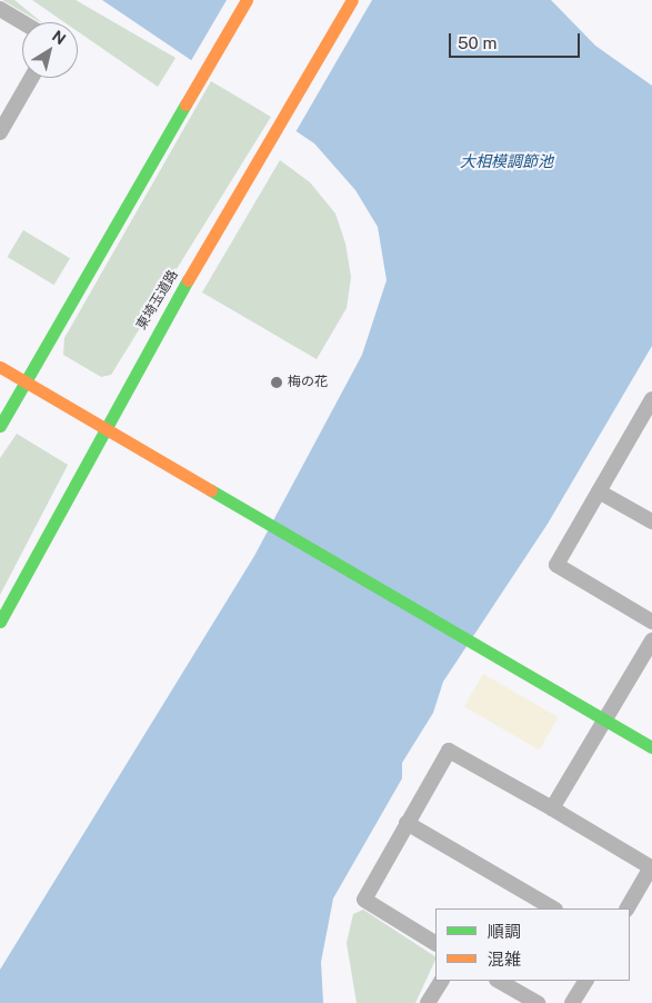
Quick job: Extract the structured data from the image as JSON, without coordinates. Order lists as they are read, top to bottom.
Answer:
{
  "streets": {
    "main road": ["東埼玉道路"]
  },
  "water": ["大相模調節池"],
  "places": ["梅の花"],
  "legend": ["順調", "混雑"],
  "scale_bar": "50 m",
  "north": "top right"
}
